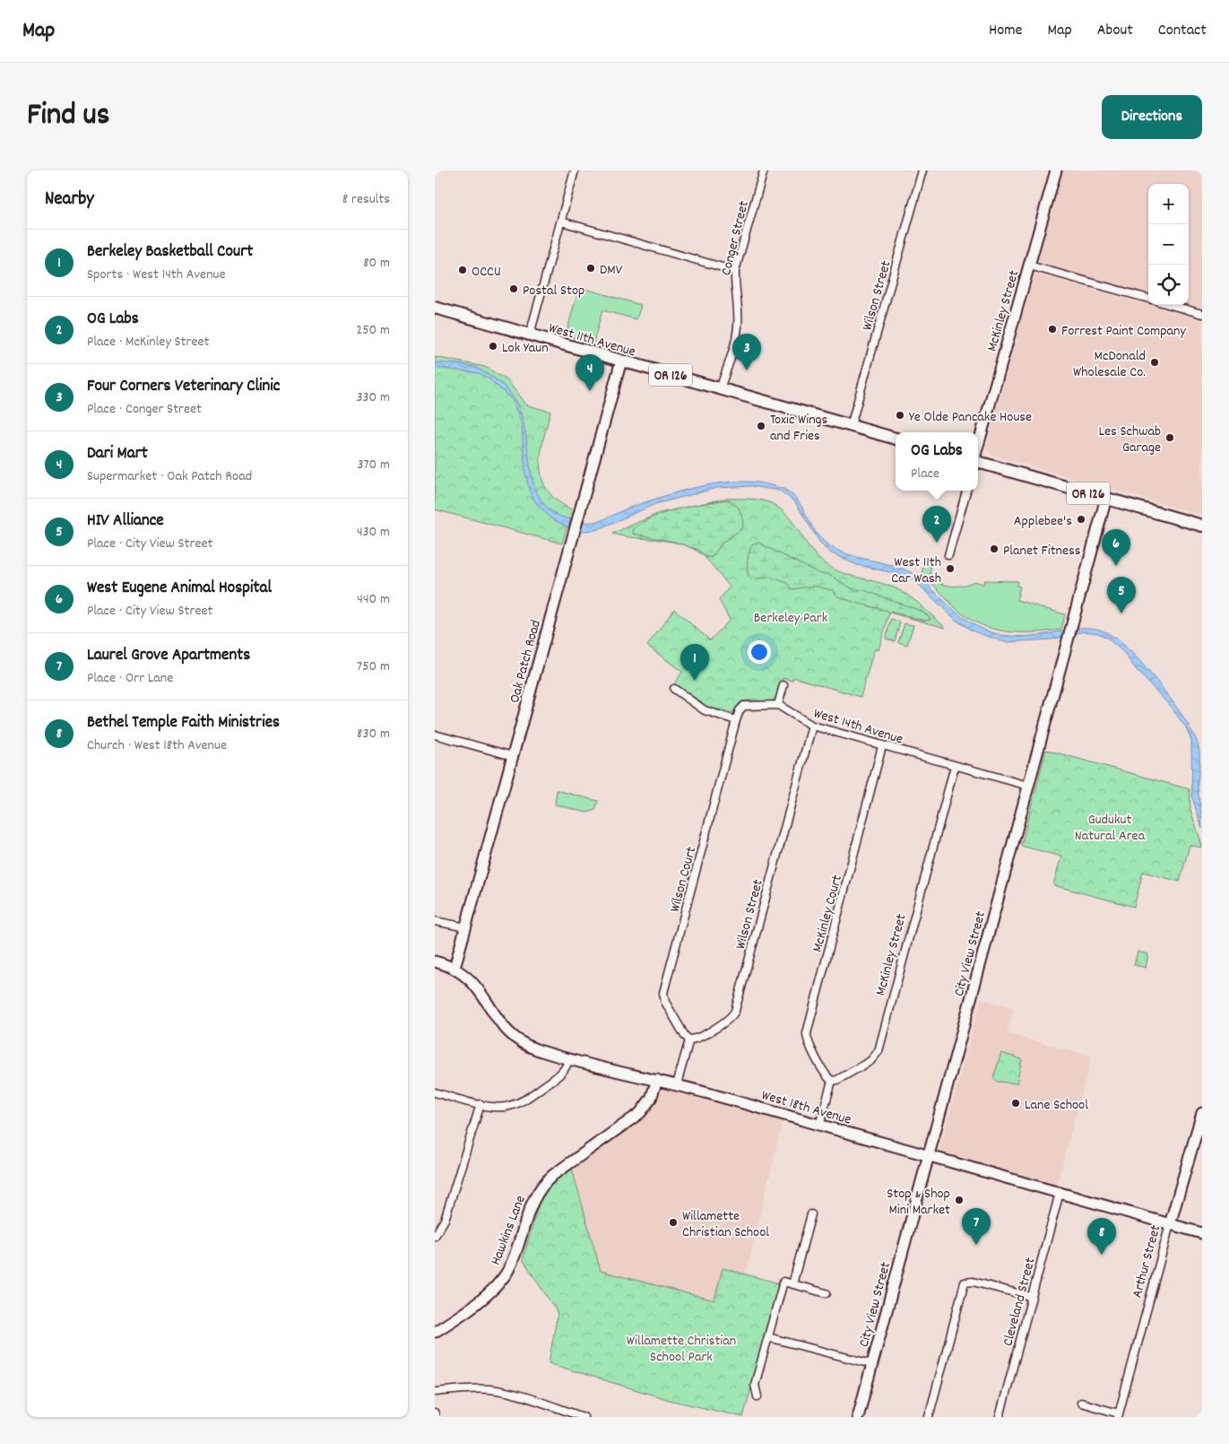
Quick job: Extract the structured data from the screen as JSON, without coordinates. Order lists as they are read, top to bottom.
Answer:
{
  "streets": {
    "main road": ["West 11th Avenue", "OR 126"],
    "street": [
      "Conger Street",
      "Wilson Street",
      "McKinley Street",
      "Oak Patch Road",
      "West 14th Avenue",
      "Wilson Court",
      "McKinley Court",
      "City View Street",
      "West 18th Avenue",
      "Hawkins Lane",
      "Arthur Street",
      "Cleveland Street"
    ]
  },
  "crossings": [
    ["Conger Street", "West 11th Avenue"],
    ["Wilson Street", "West 11th Avenue"],
    ["Wilson Street", "West 14th Avenue"],
    ["Wilson Street", "Wilson Court"],
    ["McKinley Street", "West 14th Avenue"],
    ["McKinley Street", "McKinley Court"],
    ["West 11th Avenue", "Oak Patch Road"],
    ["OR 126", "City View Street"],
    ["Oak Patch Road", "West 18th Avenue"],
    ["West 14th Avenue", "McKinley Court"],
    ["West 14th Avenue", "City View Street"],
    ["City View Street", "West 18th Avenue"],
    ["West 18th Avenue", "Hawkins Lane"],
    ["West 18th Avenue", "Arthur Street"],
    ["West 18th Avenue", "Cleveland Street"]
  ],
  "parks": ["Berkeley Park", "Gudukut Natural Area", "Willamette Christian School Park"],
  "places": [
    "DMV",
    "OCCU",
    "Postal Stop",
    "Forrest Paint Company",
    "Lok Yaun",
    "McDonald Wholesale Co.",
    "Ye Olde Pancake House",
    "Toxic Wings and Fries",
    "Les Schwab Garage",
    "Applebee's",
    "Planet Fitness",
    "West 11th Car Wash",
    "Lane School",
    "Stop & Shop Mini Market",
    "Willamette Christian School"
  ],
  "page": {
    "header": "Map",
    "nav": [
      "Home",
      "Map",
      "About",
      "Contact"
    ],
    "title": "Find us",
    "buttons": "Directions",
    "heading": ["Nearby", "8 results"],
    "map_buttons": ["+", "−"],
    "list": [
      {
        "mark": "1",
        "name": "Berkeley Basketball Court",
        "note": "Sports · West 14th Avenue",
        "value": "80 m"
      },
      {
        "mark": "2",
        "name": "OG Labs",
        "note": "Place · McKinley Street",
        "value": "250 m"
      },
      {
        "mark": "3",
        "name": "Four Corners Veterinary Clinic",
        "note": "Place · Conger Street",
        "value": "330 m"
      },
      {
        "mark": "4",
        "name": "Dari Mart",
        "note": "Supermarket · Oak Patch Road",
        "value": "370 m"
      },
      {
        "mark": "5",
        "name": "HIV Alliance",
        "note": "Place · City View Street",
        "value": "430 m"
      },
      {
        "mark": "6",
        "name": "West Eugene Animal Hospital",
        "note": "Place · City View Street",
        "value": "440 m"
      },
      {
        "mark": "7",
        "name": "Laurel Grove Apartments",
        "note": "Place · Orr Lane",
        "value": "750 m"
      },
      {
        "mark": "8",
        "name": "Bethel Temple Faith Ministries",
        "note": "Church · West 18th Avenue",
        "value": "830 m"
      }
    ],
    "pins": [
      "3",
      "4",
      "2",
      "6",
      "5",
      "1",
      "7",
      "8"
    ],
    "popup": ["OG Labs", "Place"]
  }
}
